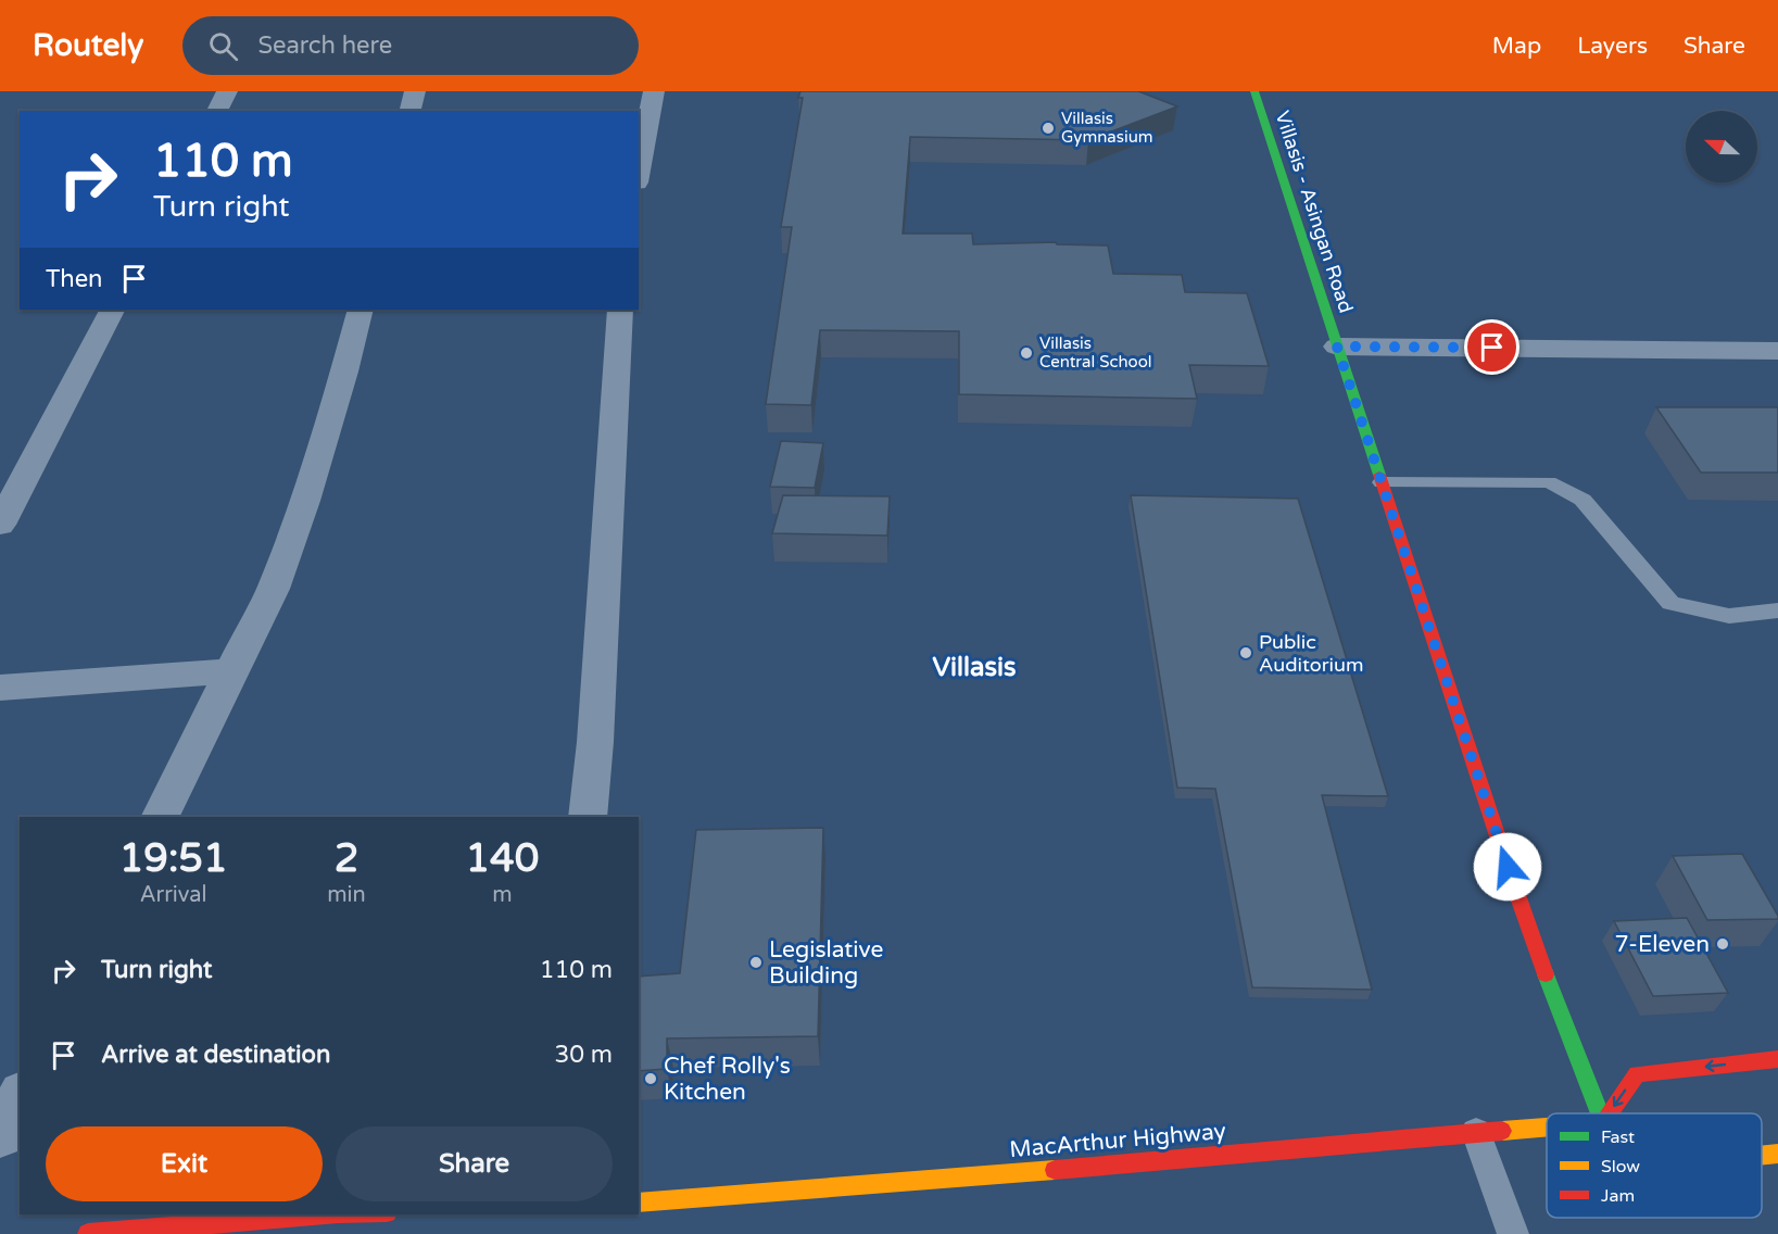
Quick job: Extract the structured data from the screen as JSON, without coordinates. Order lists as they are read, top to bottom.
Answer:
{
  "streets": {
    "main road": ["Villasis - Asingan Road", "MacArthur Highway"]
  },
  "districts": ["Villasis"],
  "places": [
    "Villasis Gymnasium",
    "Villasis Central School",
    "Public Auditorium",
    "7-Eleven",
    "Legislative Building",
    "Chef Rolly's Kitchen"
  ],
  "legend": ["Fast", "Slow", "Jam"],
  "north": "left",
  "page": {
    "header": "Routely",
    "search": "Search here",
    "nav": ["Map", "Layers", "Share"],
    "turn": ["110 m", "Turn right"],
    "then": "Then",
    "eta": [
      "19:51",
      "Arrival",
      "2",
      "min",
      "140",
      "m"
    ],
    "list": [
      {
        "name": "Turn right",
        "value": "110 m"
      },
      {
        "name": "Arrive at destination",
        "value": "30 m"
      }
    ],
    "buttons": ["Exit", "Share"]
  }
}
